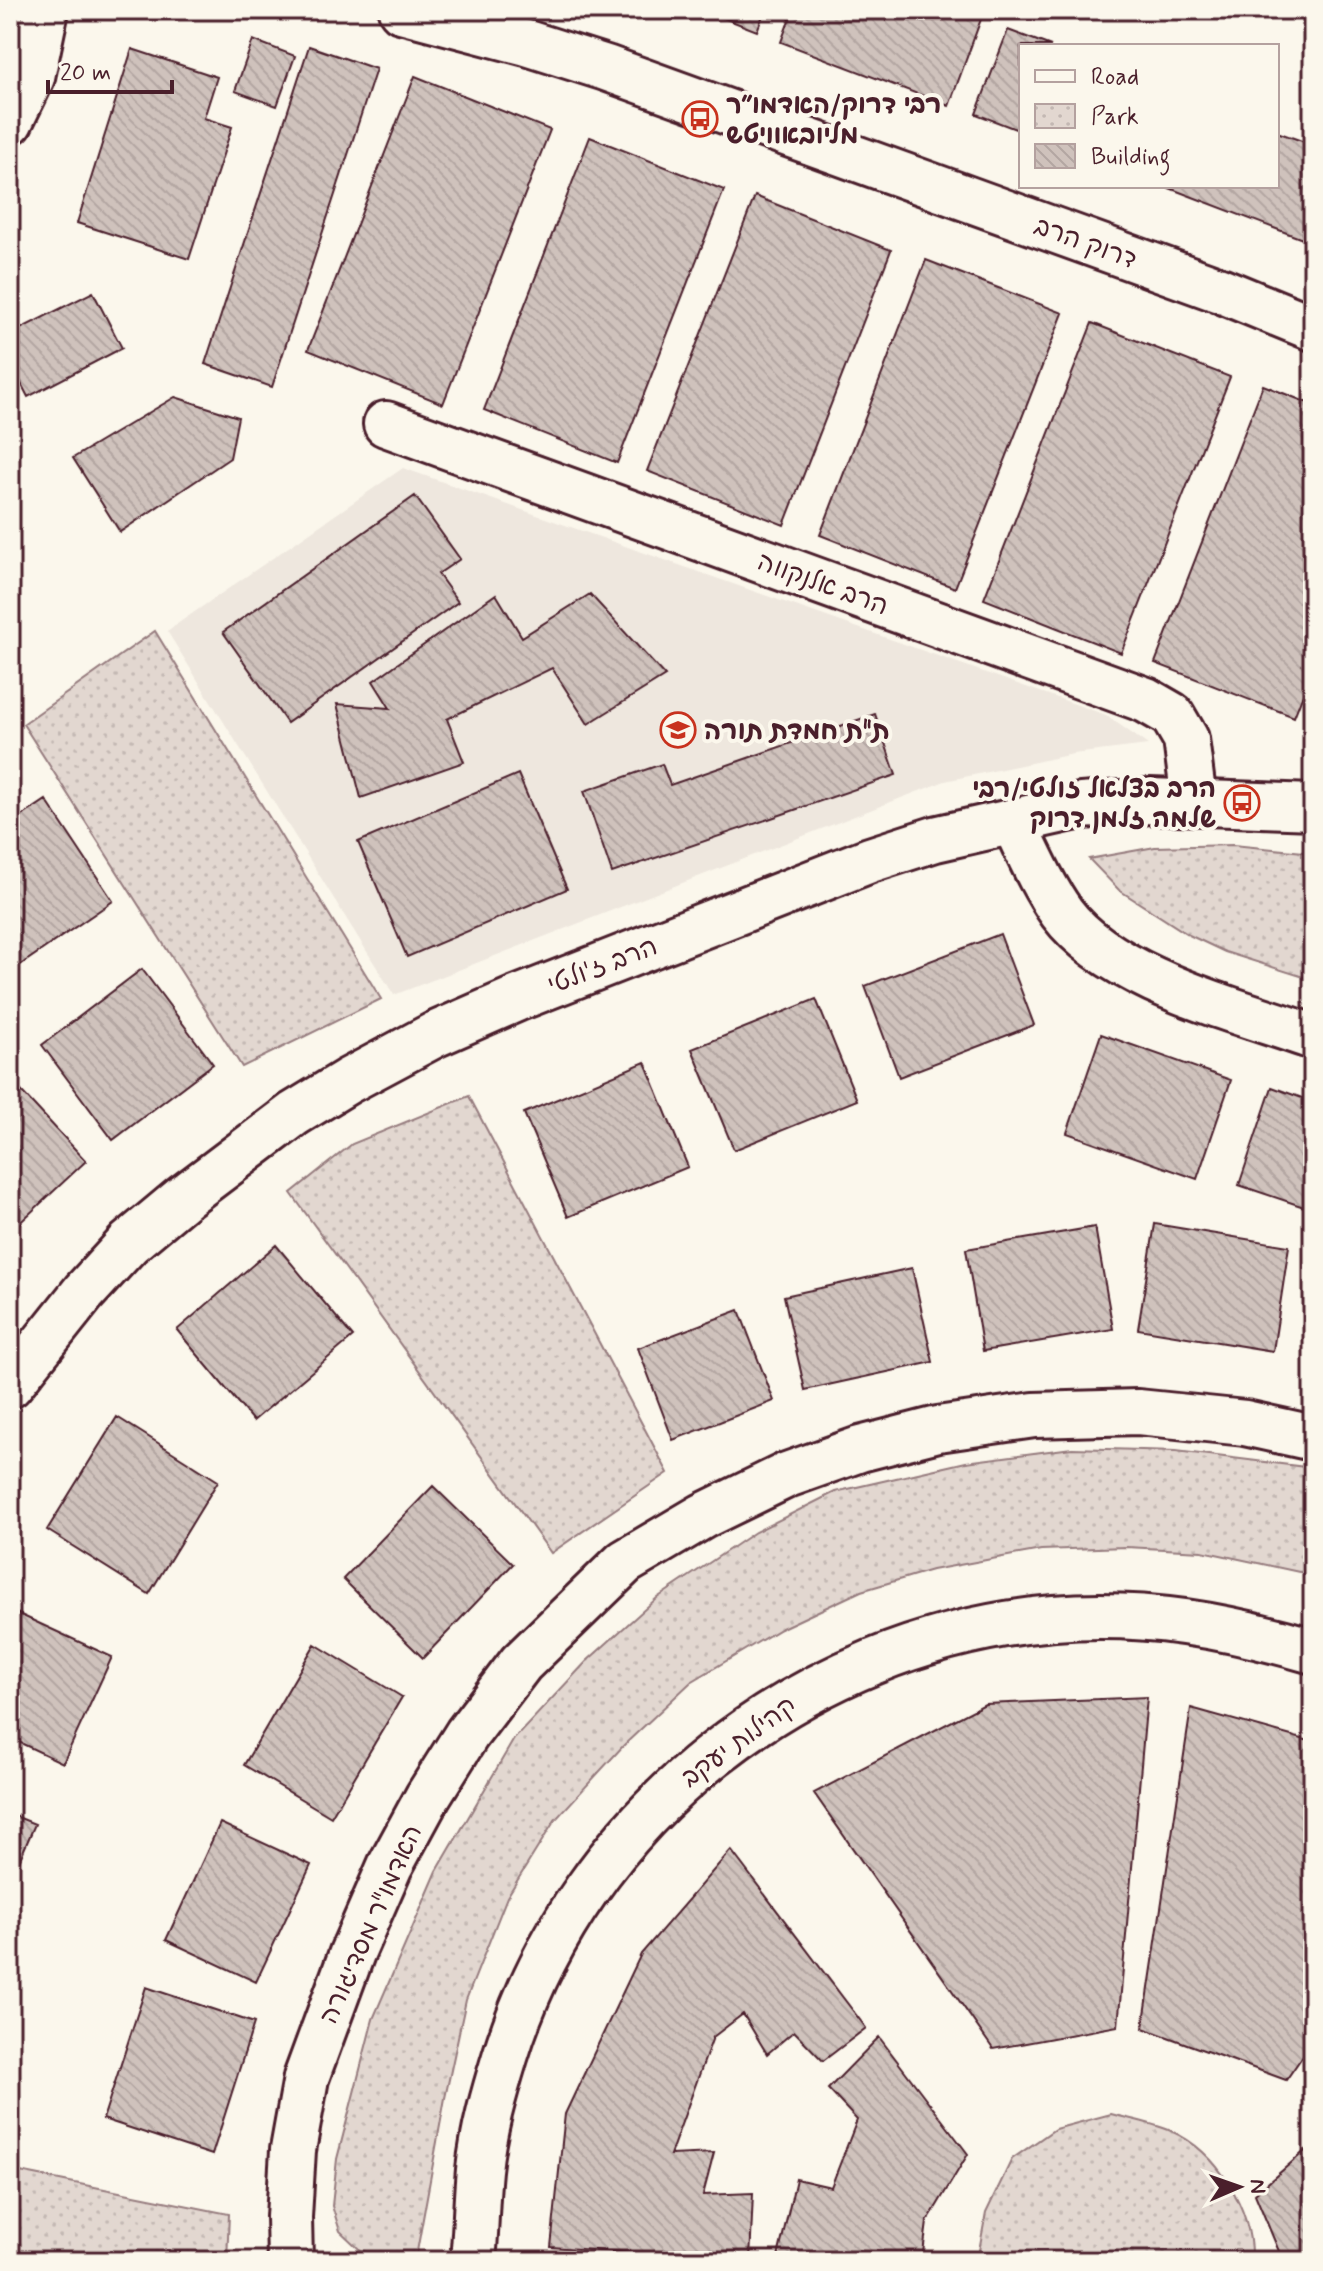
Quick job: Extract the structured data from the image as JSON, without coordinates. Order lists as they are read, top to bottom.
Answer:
{
  "streets": {
    "street": [
      "דרוק הרב",
      "הרב אלנקווה",
      "הרב ז'ולטי",
      "קהילות יעקב",
      "האדמו\"ר מסדיגורה"
    ]
  },
  "crossings": [
    ["הרב אלנקווה", "הרב ז'ולטי"]
  ],
  "places": {
    "bus stop": ["רבי דרוק/האדמו״ר מליובאוויטש", "הרב בצלאל זולטי/רבי שלמה זלמן דרוק"],
    "school or university": ["ת\"ת חמדת תורה"]
  },
  "legend": ["Road", "Park", "Building"],
  "scale_bar": "20 m",
  "north": "right"
}
